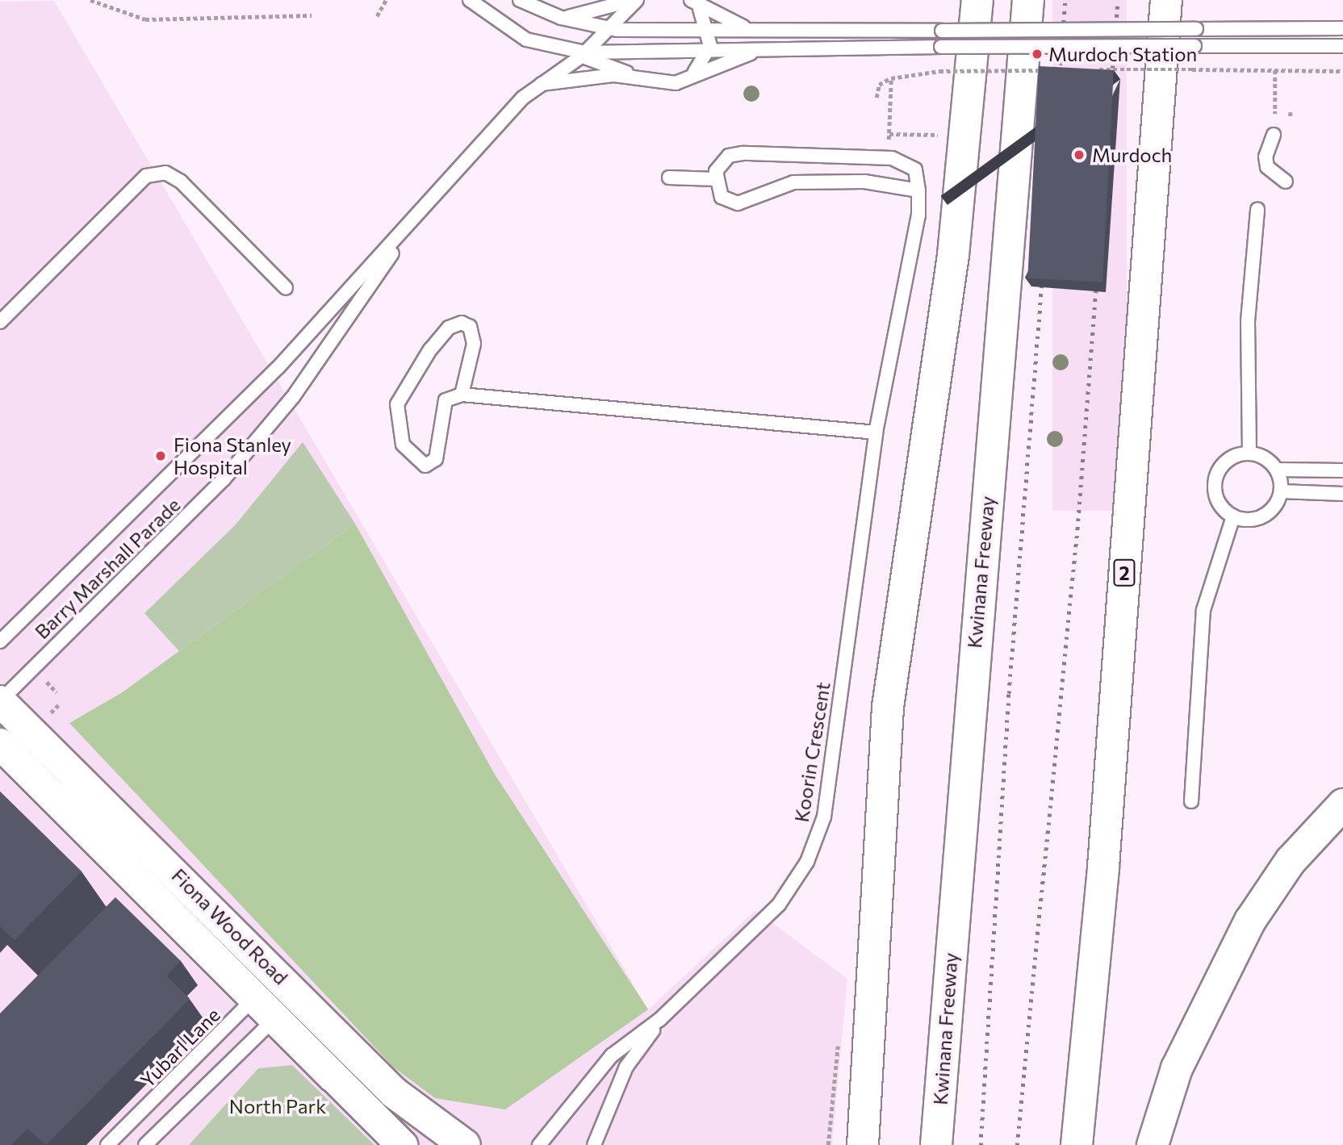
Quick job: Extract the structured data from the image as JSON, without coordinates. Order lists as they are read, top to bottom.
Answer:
{
  "streets": {
    "main road": ["Kwinana Freeway", "2", "Fiona Wood Road"],
    "lane": ["Barry Marshall Parade", "Koorin Crescent", "Yubarl Lane"]
  },
  "crossings": [
    ["Barry Marshall Parade", "Fiona Wood Road"],
    ["Fiona Wood Road", "Yubarl Lane"]
  ],
  "parks": ["North Park"],
  "places": ["Murdoch Station", "Murdoch", "Fiona Stanley Hospital"]
}
